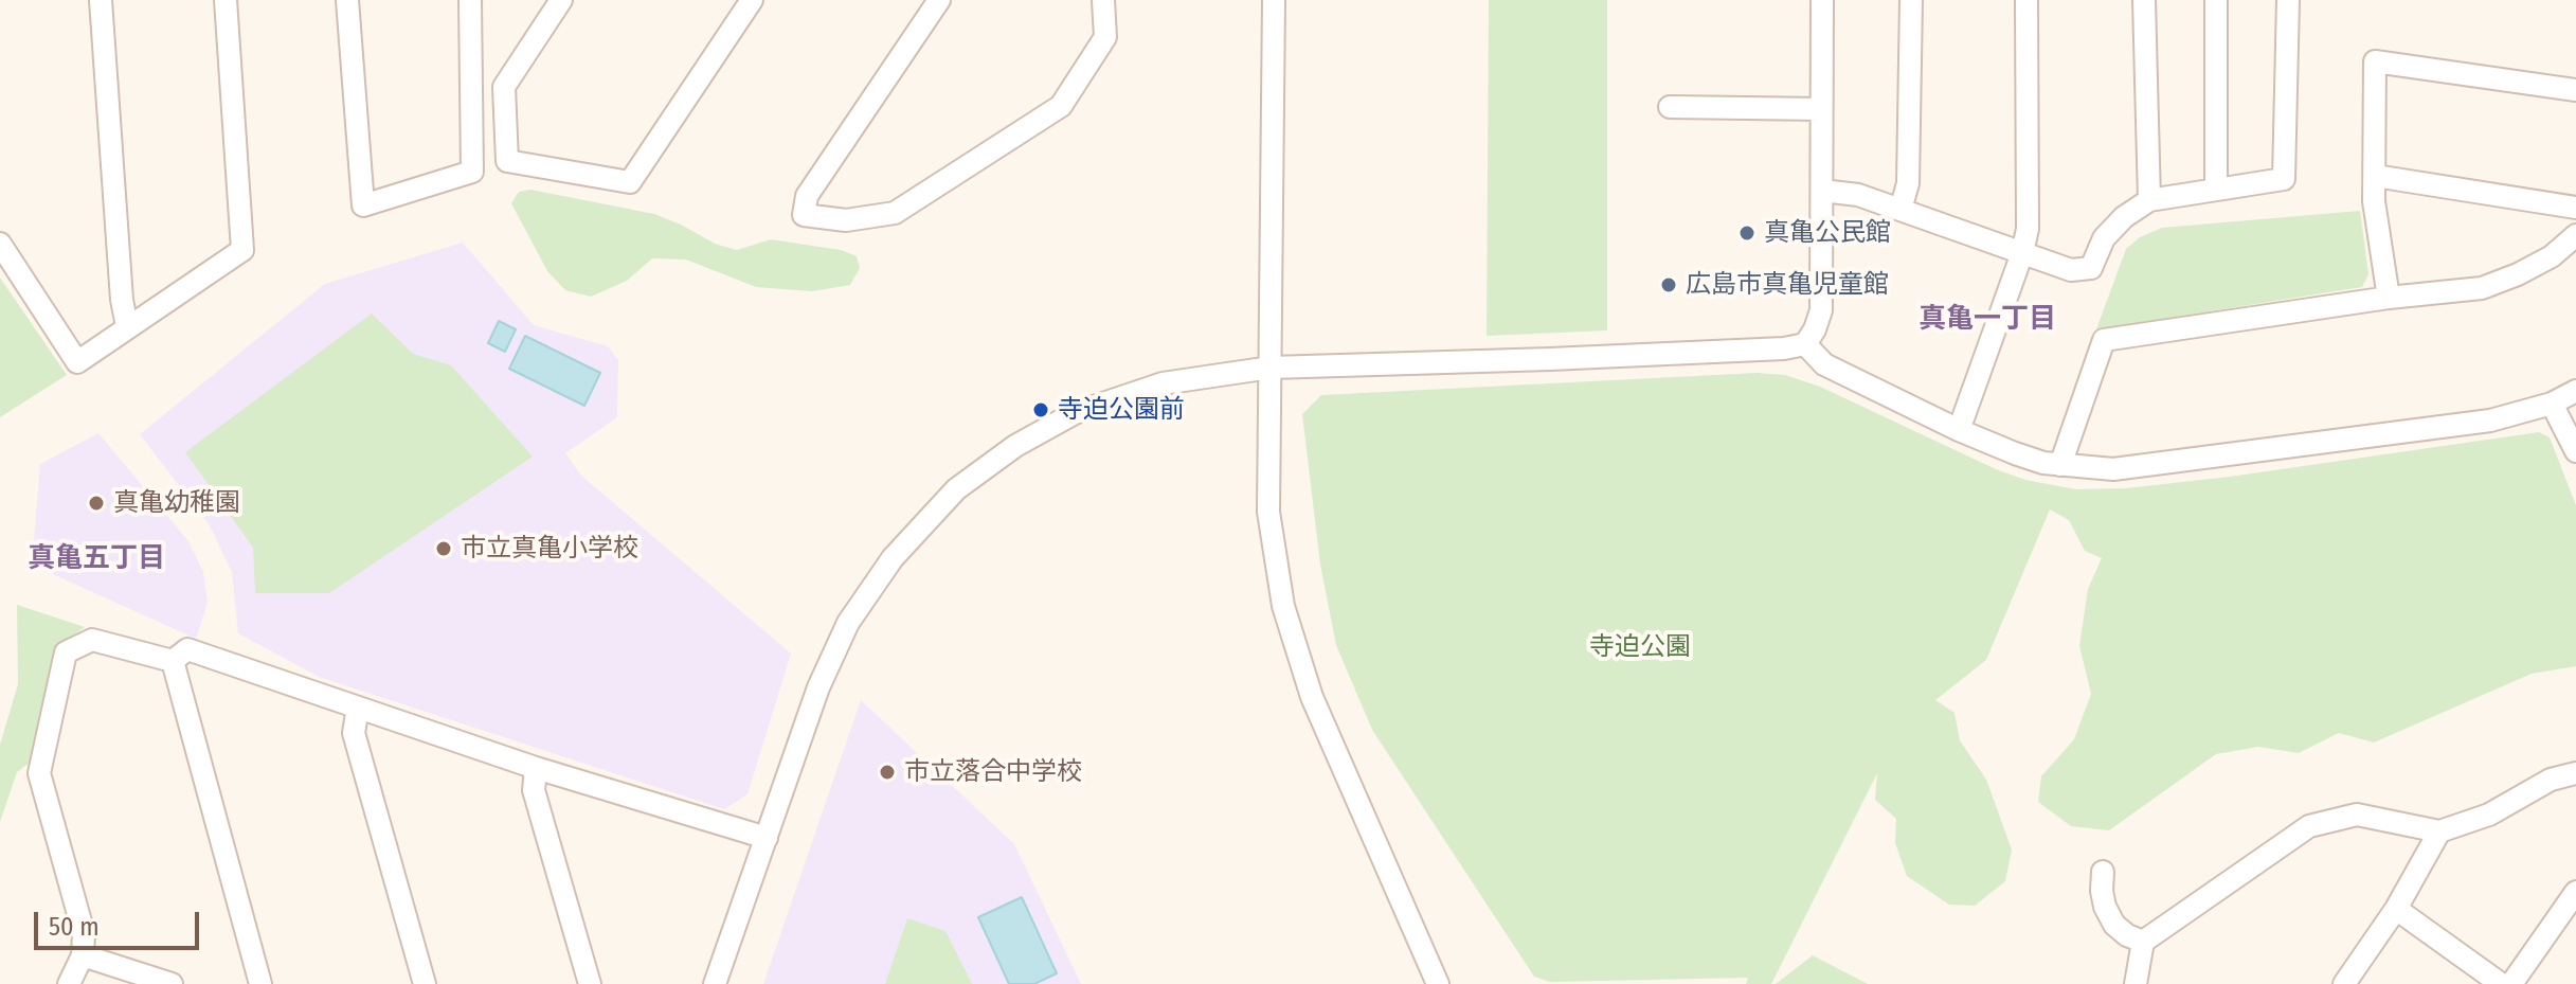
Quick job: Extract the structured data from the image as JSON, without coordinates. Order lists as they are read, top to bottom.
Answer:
{
  "districts": ["真亀一丁目", "真亀五丁目"],
  "parks": ["寺迫公園"],
  "places": [
    "真亀公民館",
    "広島市真亀児童館",
    "寺迫公園前",
    "真亀幼稚園",
    "市立真亀小学校",
    "市立落合中学校"
  ],
  "scale_bar": "50 m"
}
